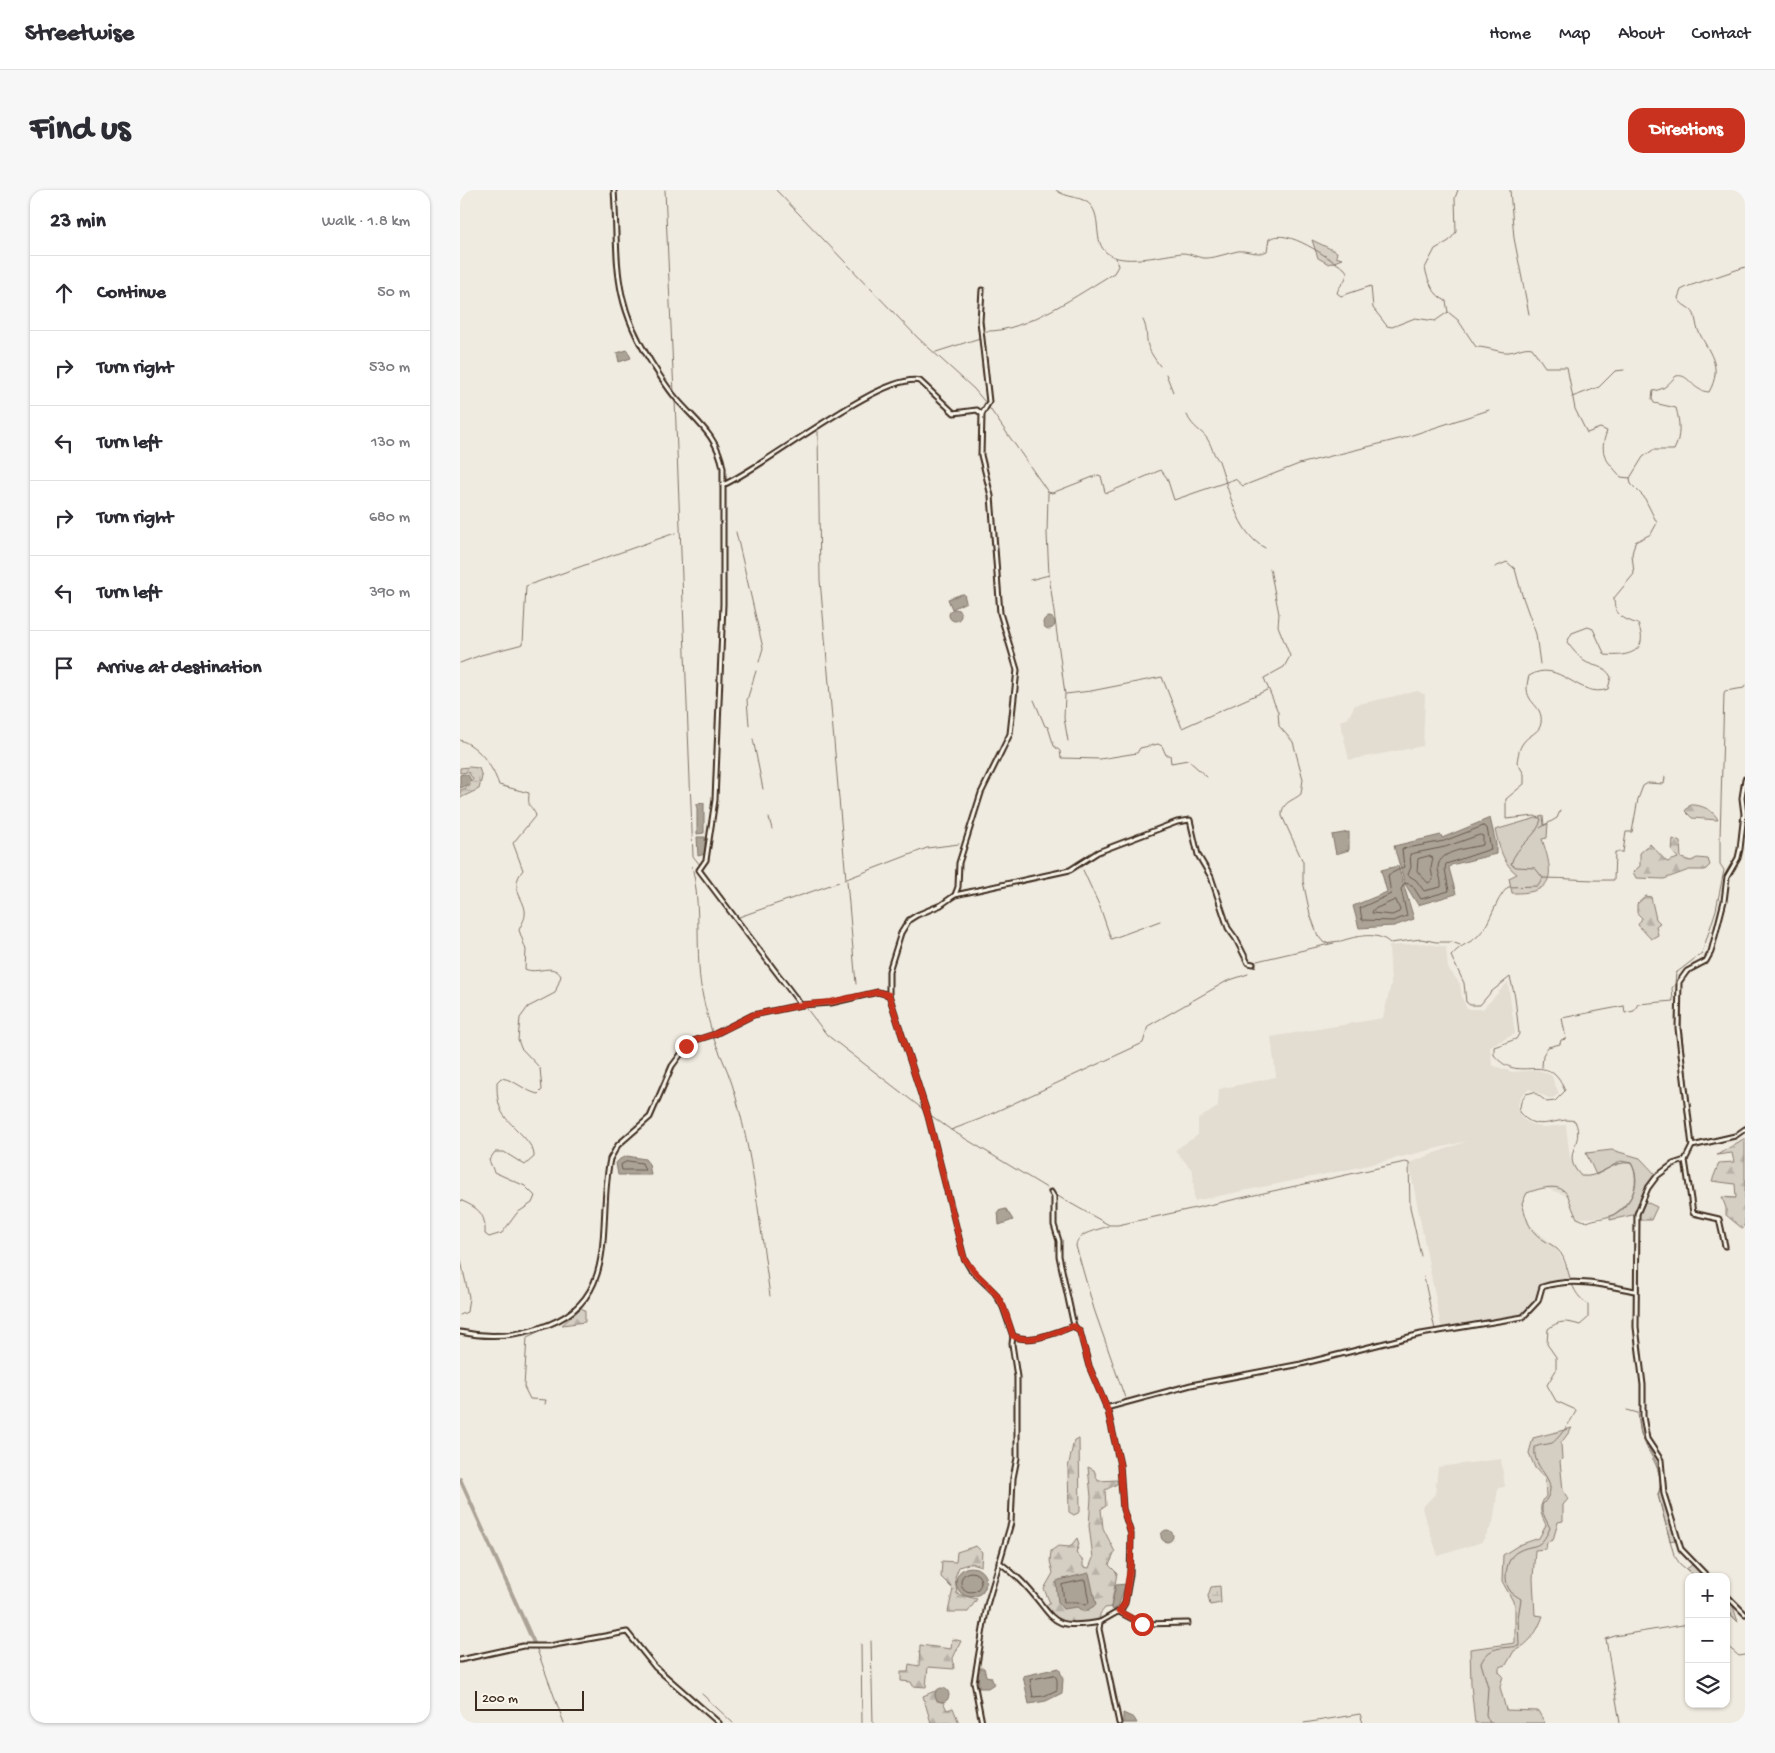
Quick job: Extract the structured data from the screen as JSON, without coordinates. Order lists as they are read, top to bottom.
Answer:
{
  "scale_bar": "200 m",
  "page": {
    "header": "Streetwise",
    "nav": [
      "Home",
      "Map",
      "About",
      "Contact"
    ],
    "buttons": "Directions",
    "title": "Find us",
    "heading": ["23 min", "Walk · 1.8 km"],
    "list": [
      ["Continue", "50 m"],
      ["Turn right", "530 m"],
      ["Turn left", "130 m"],
      ["Turn right", "680 m"],
      ["Turn left", "390 m"],
      "Arrive at destination"
    ],
    "map_buttons": ["+", "−"],
    "scale": "200 m"
  }
}
